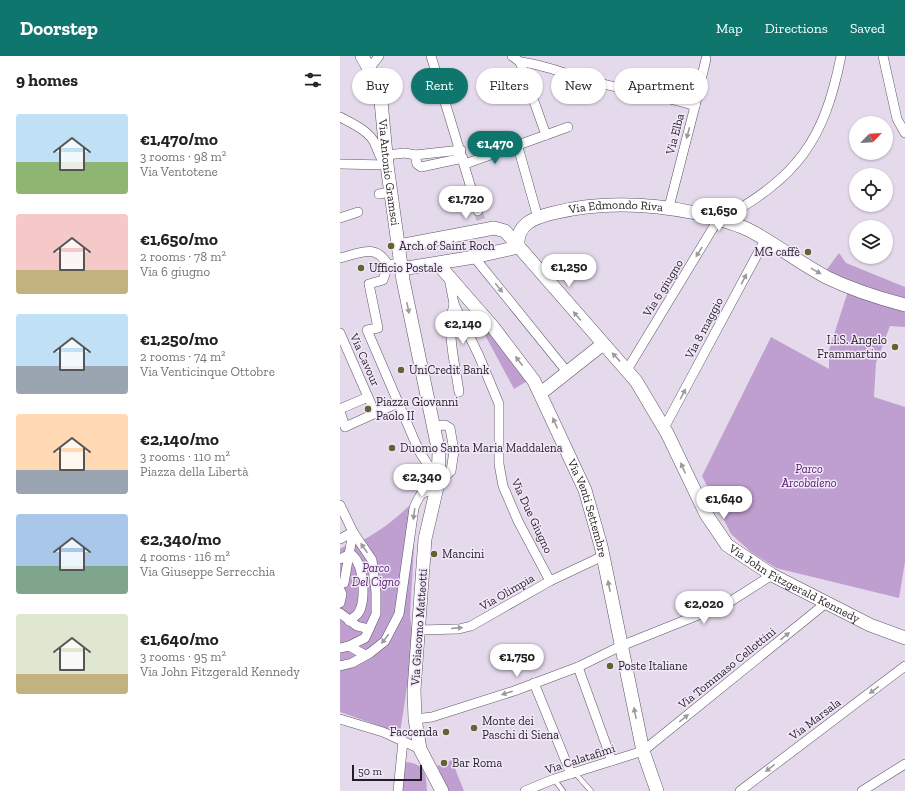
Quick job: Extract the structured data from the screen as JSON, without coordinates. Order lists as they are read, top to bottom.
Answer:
{
  "streets": {
    "main road": [
      "Via Antonio Gramsci",
      "Via Edmondo Riva",
      "Via Venti Settembre",
      "Via John Fitzgerald Kennedy",
      "Via Giacomo Matteotti"
    ],
    "street": [
      "Via Elba",
      "Via 6 giugno",
      "Via 8 maggio",
      "Via Cavour",
      "Via Due Giugno",
      "Via Olimpia",
      "Via Tommaso Cellottini",
      "Via Marsala",
      "Via Calatafimi"
    ]
  },
  "crossings": [
    ["Via Elba", "Via Edmondo Riva"],
    ["Via Antonio Gramsci", "Via John Fitzgerald Kennedy"],
    ["Via Antonio Gramsci", "Via Giacomo Matteotti"],
    ["Via Edmondo Riva", "Via 6 giugno"],
    ["Via Edmondo Riva", "Via 8 maggio"],
    ["Via Edmondo Riva", "Via John Fitzgerald Kennedy"],
    ["Via 6 giugno", "Via John Fitzgerald Kennedy"],
    ["Via 8 maggio", "Via John Fitzgerald Kennedy"],
    ["Via Venti Settembre", "Via Olimpia"],
    ["Via Venti Settembre", "Via Tommaso Cellottini"],
    ["Via Venti Settembre", "Via Calatafimi"],
    ["Via Due Giugno", "Via Olimpia"],
    ["Via John Fitzgerald Kennedy", "Via Tommaso Cellottini"],
    ["Via Olimpia", "Via Giacomo Matteotti"],
    ["Via Tommaso Cellottini", "Via Calatafimi"]
  ],
  "one_way": [
    "Via Elba",
    "Via Edmondo Riva",
    "Via 6 giugno",
    "Via 8 maggio",
    "Via Venti Settembre",
    "Via John Fitzgerald Kennedy",
    "Via Giacomo Matteotti",
    "Via Marsala"
  ],
  "parks": ["Parco Arcobaleno", "Parco Del Cigno"],
  "places": [
    "Arch of Saint Roch",
    "MG caffè",
    "Ufficio Postale",
    "I.I.S. Angelo Frammartino",
    "UniCredit Bank",
    "Piazza Giovanni Paolo II",
    "Duomo Santa Maria Maddalena",
    "Mancini",
    "Poste Italiane",
    "Monte dei Paschi di Siena",
    "Faccenda",
    "Bar Roma"
  ],
  "scale_bar": "50 m",
  "north": "top right",
  "page": {
    "header": "Doorstep",
    "nav": ["Map", "Directions", "Saved"],
    "heading": "9 homes",
    "chip": [
      "Buy",
      "Rent",
      "Filters",
      "New",
      "Apartment"
    ],
    "list": [
      {
        "name": "€1,470/mo",
        "note": "3 rooms · 98 m² · Via Ventotene"
      },
      {
        "name": "€1,650/mo",
        "note": "2 rooms · 78 m² · Via 6 giugno"
      },
      {
        "name": "€1,250/mo",
        "note": "2 rooms · 74 m² · Via Venticinque Ottobre"
      },
      {
        "name": "€2,140/mo",
        "note": "3 rooms · 110 m² · Piazza della Libertà"
      },
      {
        "name": "€2,340/mo",
        "note": "4 rooms · 116 m² · Via Giuseppe Serrecchia"
      },
      {
        "name": "€1,640/mo",
        "note": "3 rooms · 95 m² · Via John Fitzgerald Kennedy"
      }
    ],
    "price": [
      "€1,470",
      "€1,720",
      "€1,650",
      "€1,250",
      "€2,140",
      "€2,340",
      "€1,640",
      "€2,020",
      "€1,750"
    ],
    "scale": "50 m"
  }
}
